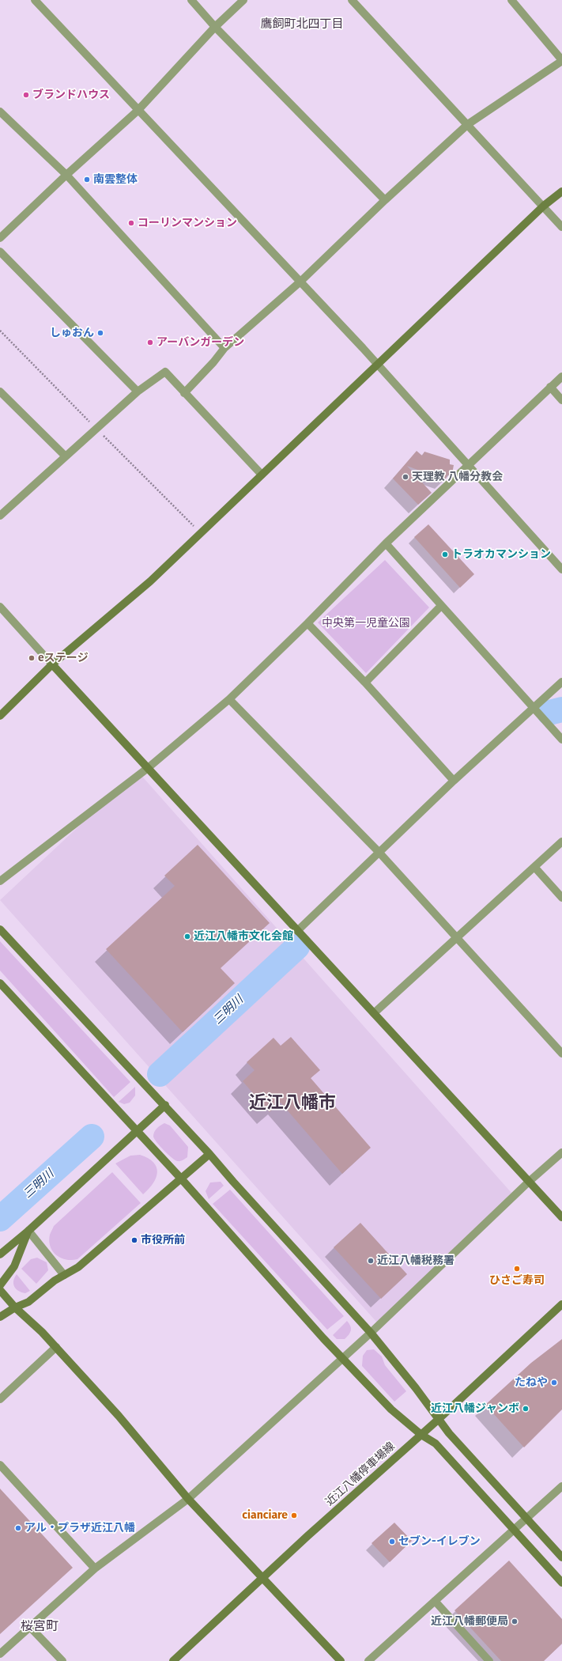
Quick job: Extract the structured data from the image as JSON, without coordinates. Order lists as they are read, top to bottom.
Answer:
{
  "streets": {
    "street": ["近江八幡停車場線"]
  },
  "districts": ["鷹飼町北四丁目", "近江八幡市", "桜宮町"],
  "water": ["三明川"],
  "parks": ["中央第一児童公園"],
  "places": [
    "ブランドハウス",
    "南雲整体",
    "コーリンマンション",
    "しゅおん",
    "アーバンガーデン",
    "天理教 八幡分教会",
    "トラオカマンション",
    "eステージ",
    "近江八幡市文化会館",
    "市役所前",
    "近江八幡税務署",
    "ひさご寿司",
    "たねや",
    "近江八幡ジャンボ",
    "cianciare",
    "アル・プラザ近江八幡",
    "セブン-イレブン",
    "近江八幡郵便局"
  ]
}
